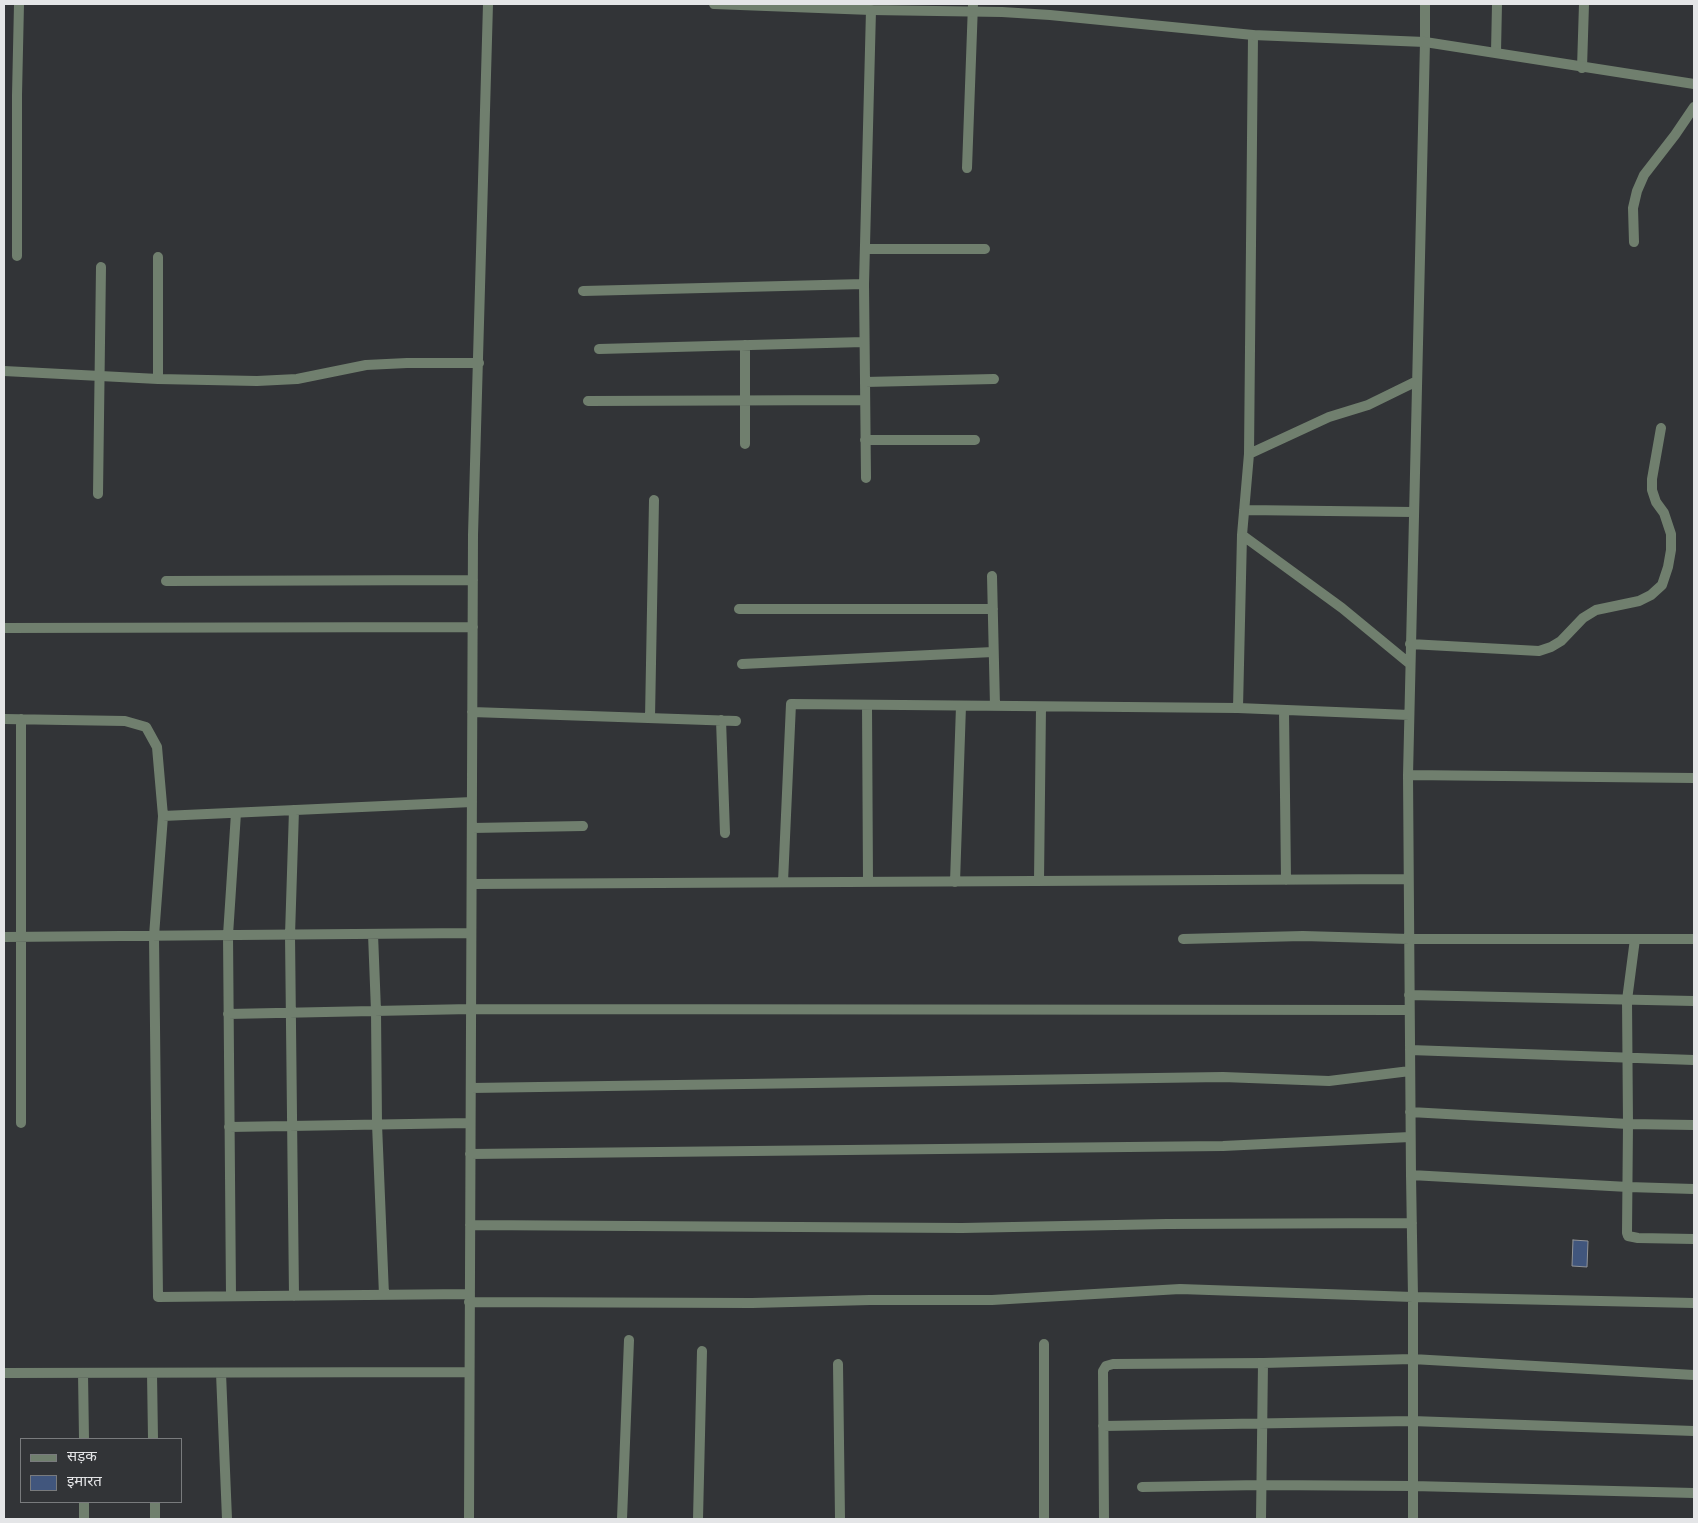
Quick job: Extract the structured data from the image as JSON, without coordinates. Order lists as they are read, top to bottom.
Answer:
{
  "legend": ["सड़क", "इमारत"]
}
